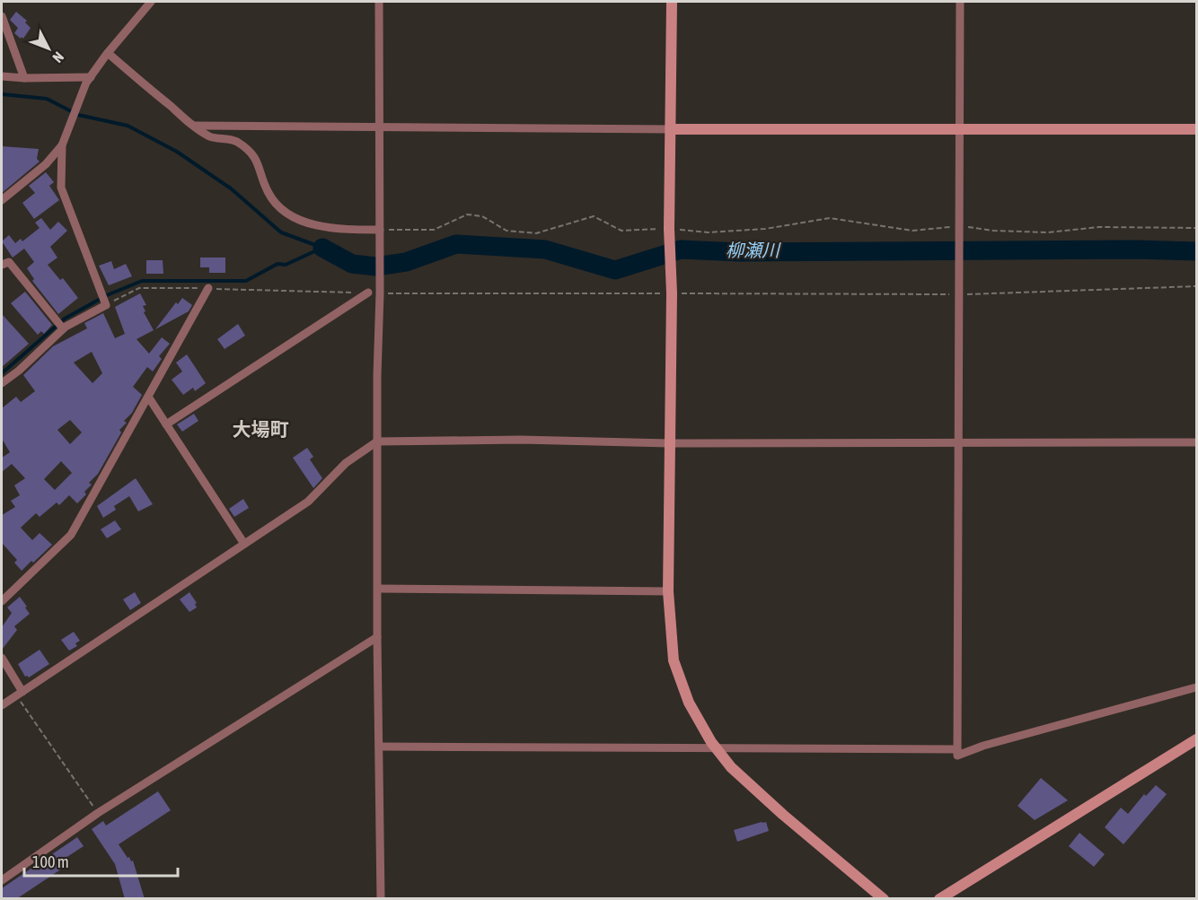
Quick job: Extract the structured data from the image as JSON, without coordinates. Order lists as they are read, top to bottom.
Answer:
{
  "districts": ["大場町"],
  "water": ["柳瀬川"],
  "scale_bar": "100 m",
  "north": "bottom right"
}
